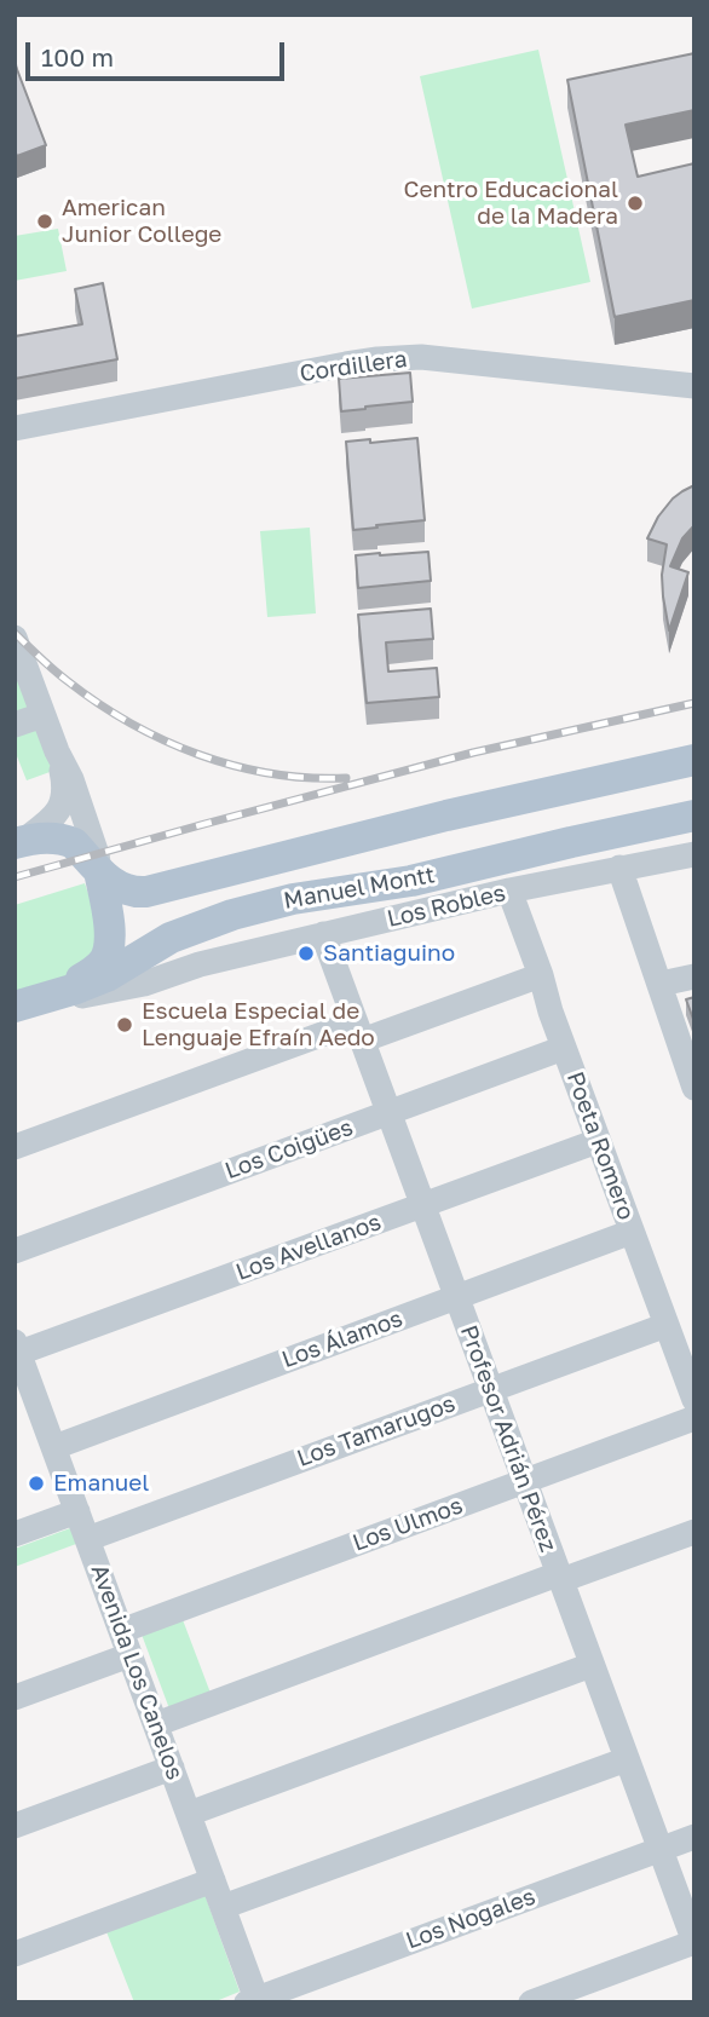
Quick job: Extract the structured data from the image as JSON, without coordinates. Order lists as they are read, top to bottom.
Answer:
{
  "streets": {
    "main road": ["Manuel Montt"],
    "street": [
      "Cordillera",
      "Los Robles",
      "Poeta Romero",
      "Los Coigües",
      "Los Avellanos",
      "Los Álamos",
      "Los Tamarugos",
      "Profesor Adrián Pérez",
      "Los Ulmos",
      "Avenida Los Canelos",
      "Los Nogales"
    ]
  },
  "crossings": [
    ["Manuel Montt", "Los Robles"],
    ["Los Robles", "Poeta Romero"],
    ["Los Robles", "Profesor Adrián Pérez"],
    ["Poeta Romero", "Los Coigües"],
    ["Poeta Romero", "Los Avellanos"],
    ["Poeta Romero", "Los Álamos"],
    ["Poeta Romero", "Los Tamarugos"],
    ["Los Coigües", "Profesor Adrián Pérez"],
    ["Los Avellanos", "Profesor Adrián Pérez"],
    ["Los Avellanos", "Avenida Los Canelos"],
    ["Los Álamos", "Profesor Adrián Pérez"],
    ["Los Álamos", "Avenida Los Canelos"],
    ["Los Tamarugos", "Profesor Adrián Pérez"],
    ["Los Tamarugos", "Avenida Los Canelos"],
    ["Profesor Adrián Pérez", "Los Ulmos"],
    ["Profesor Adrián Pérez", "Los Nogales"],
    ["Los Ulmos", "Avenida Los Canelos"],
    ["Avenida Los Canelos", "Los Nogales"]
  ],
  "places": [
    "Centro Educacional de la Madera",
    "American Junior College",
    "Santiaguino",
    "Escuela Especial de Lenguaje Efraín Aedo",
    "Emanuel"
  ],
  "scale_bar": "100 m"
}
